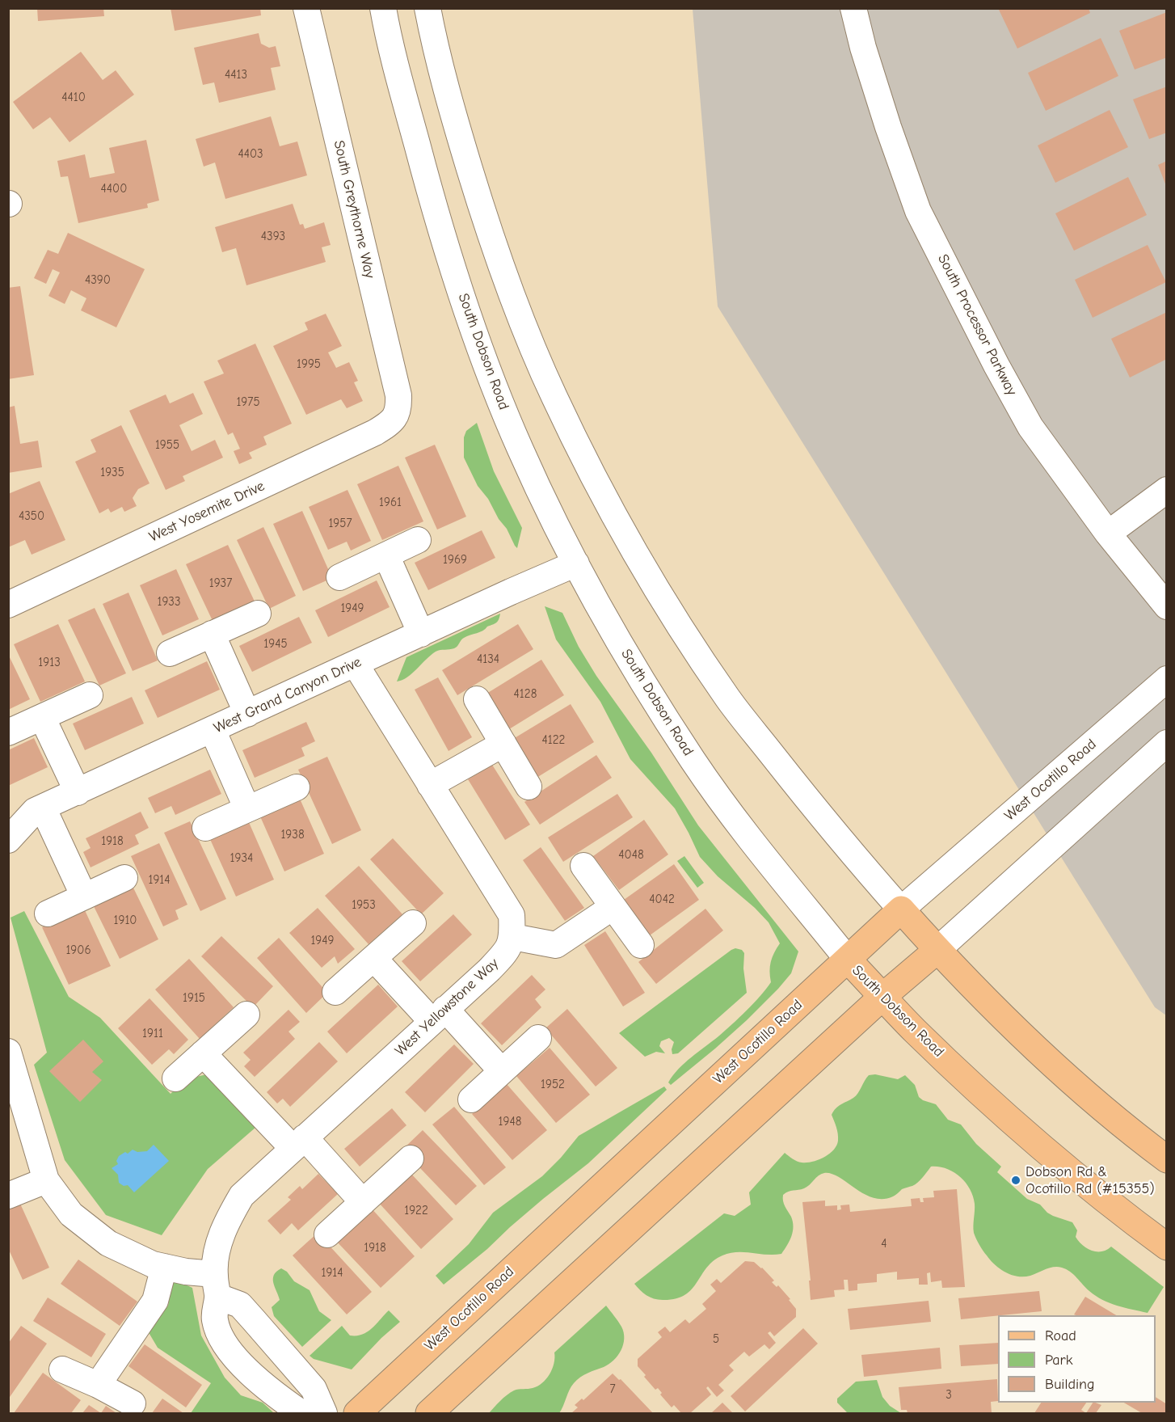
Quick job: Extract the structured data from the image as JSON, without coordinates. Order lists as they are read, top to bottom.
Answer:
{
  "streets": {
    "main road": ["South Dobson Road", "West Ocotillo Road"],
    "street": [
      "South Greythorne Way",
      "South Processor Parkway",
      "West Yosemite Drive",
      "West Grand Canyon Drive",
      "West Yellowstone Way"
    ]
  },
  "crossings": [
    ["South Greythorne Way", "West Yosemite Drive"],
    ["South Dobson Road", "West Grand Canyon Drive"],
    ["South Dobson Road", "West Ocotillo Road"]
  ],
  "places": ["Dobson Rd & Ocotillo Rd (#15355)"],
  "house_numbers": [
    "4413",
    "4410",
    "4403",
    "4400",
    "4393",
    "4390",
    "1995",
    "1975",
    "1955",
    "1935",
    "1961",
    "4350",
    "1957",
    "1969",
    "1937",
    "1933",
    "1949",
    "1945",
    "4134",
    "1913",
    "4128",
    "4122",
    "1938",
    "1918",
    "4048",
    "1934",
    "1914",
    "4042",
    "1953",
    "1910",
    "1949",
    "1906",
    "1915",
    "1911",
    "1952",
    "1948",
    "1922",
    "4",
    "1918",
    "1914",
    "5",
    "7",
    "3"
  ],
  "legend": ["Road", "Park", "Building"]
}
